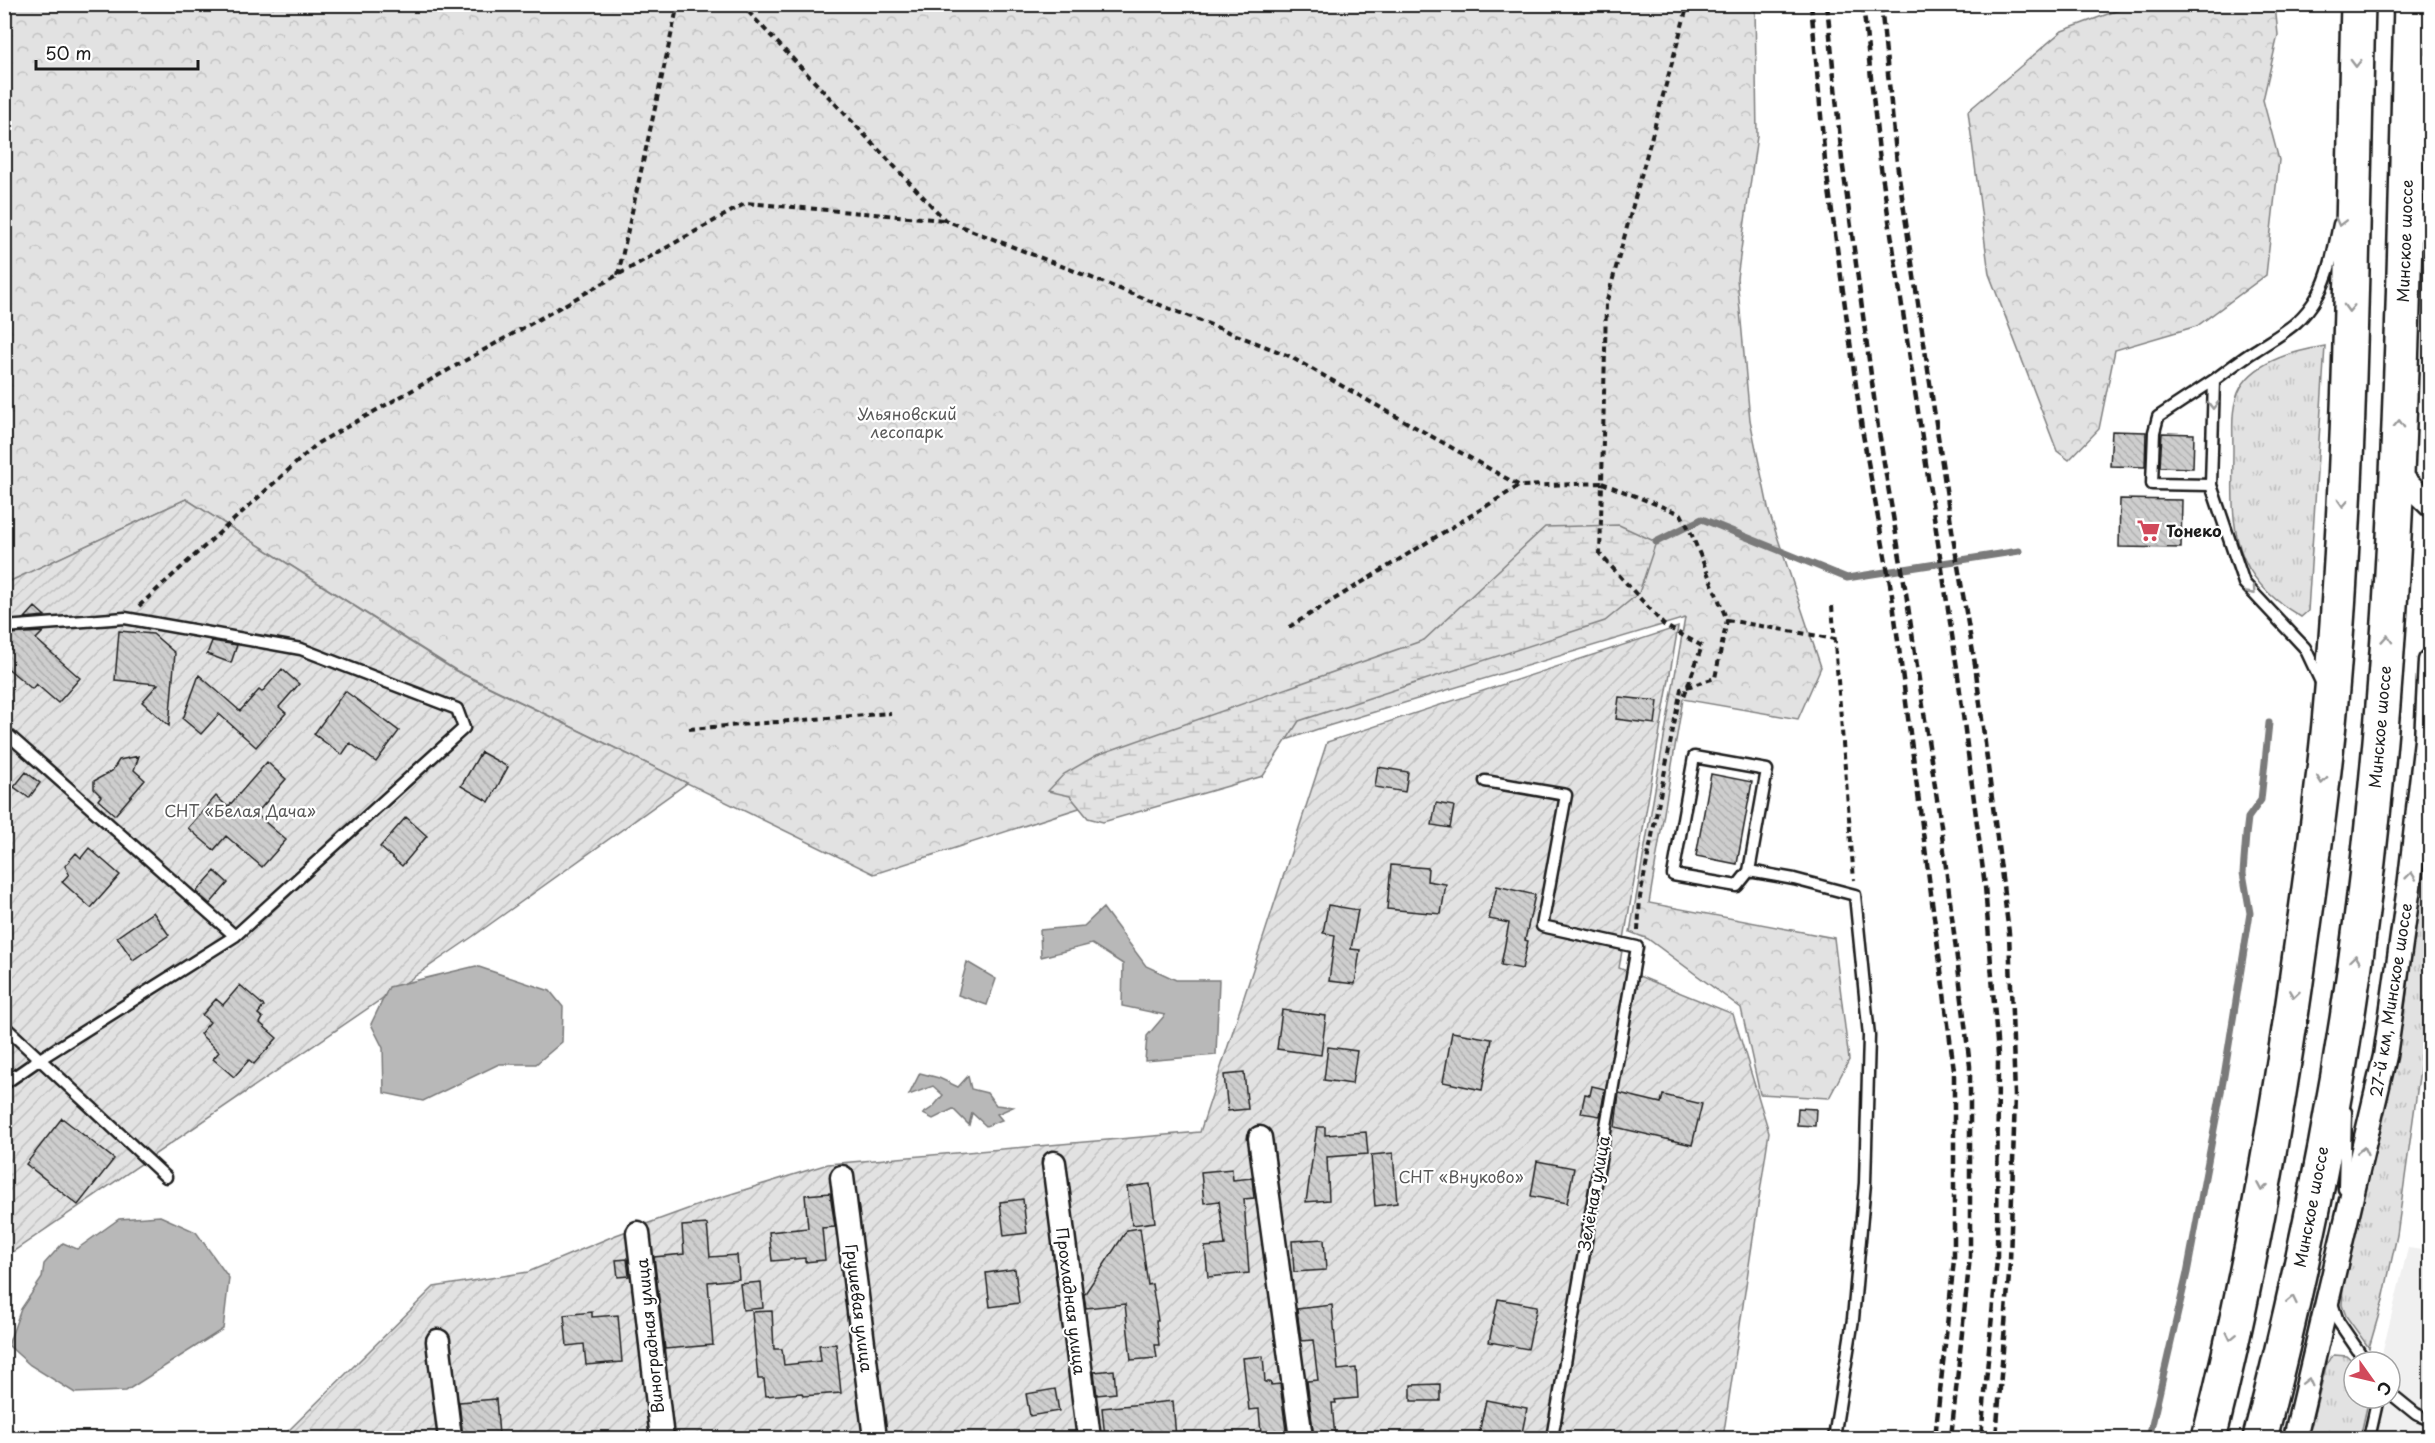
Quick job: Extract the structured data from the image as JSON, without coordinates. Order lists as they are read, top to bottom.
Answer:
{
  "streets": {
    "highway": ["Минское шоссе"],
    "street": [
      "27-й км, Минское шоссе",
      "Прохладная улица",
      "Грушевая улица",
      "Виноградная улица"
    ],
    "lane": ["Зелёная улица"]
  },
  "one_way": ["27-й км, Минское шоссе"],
  "parks": ["Ульяновский лесопарк", "СНТ «Белая Дача»", "СНТ «Внуково»"],
  "places": {
    "supermarket": ["Тонеко"]
  },
  "scale_bar": "50 m",
  "north": "bottom right"
}
